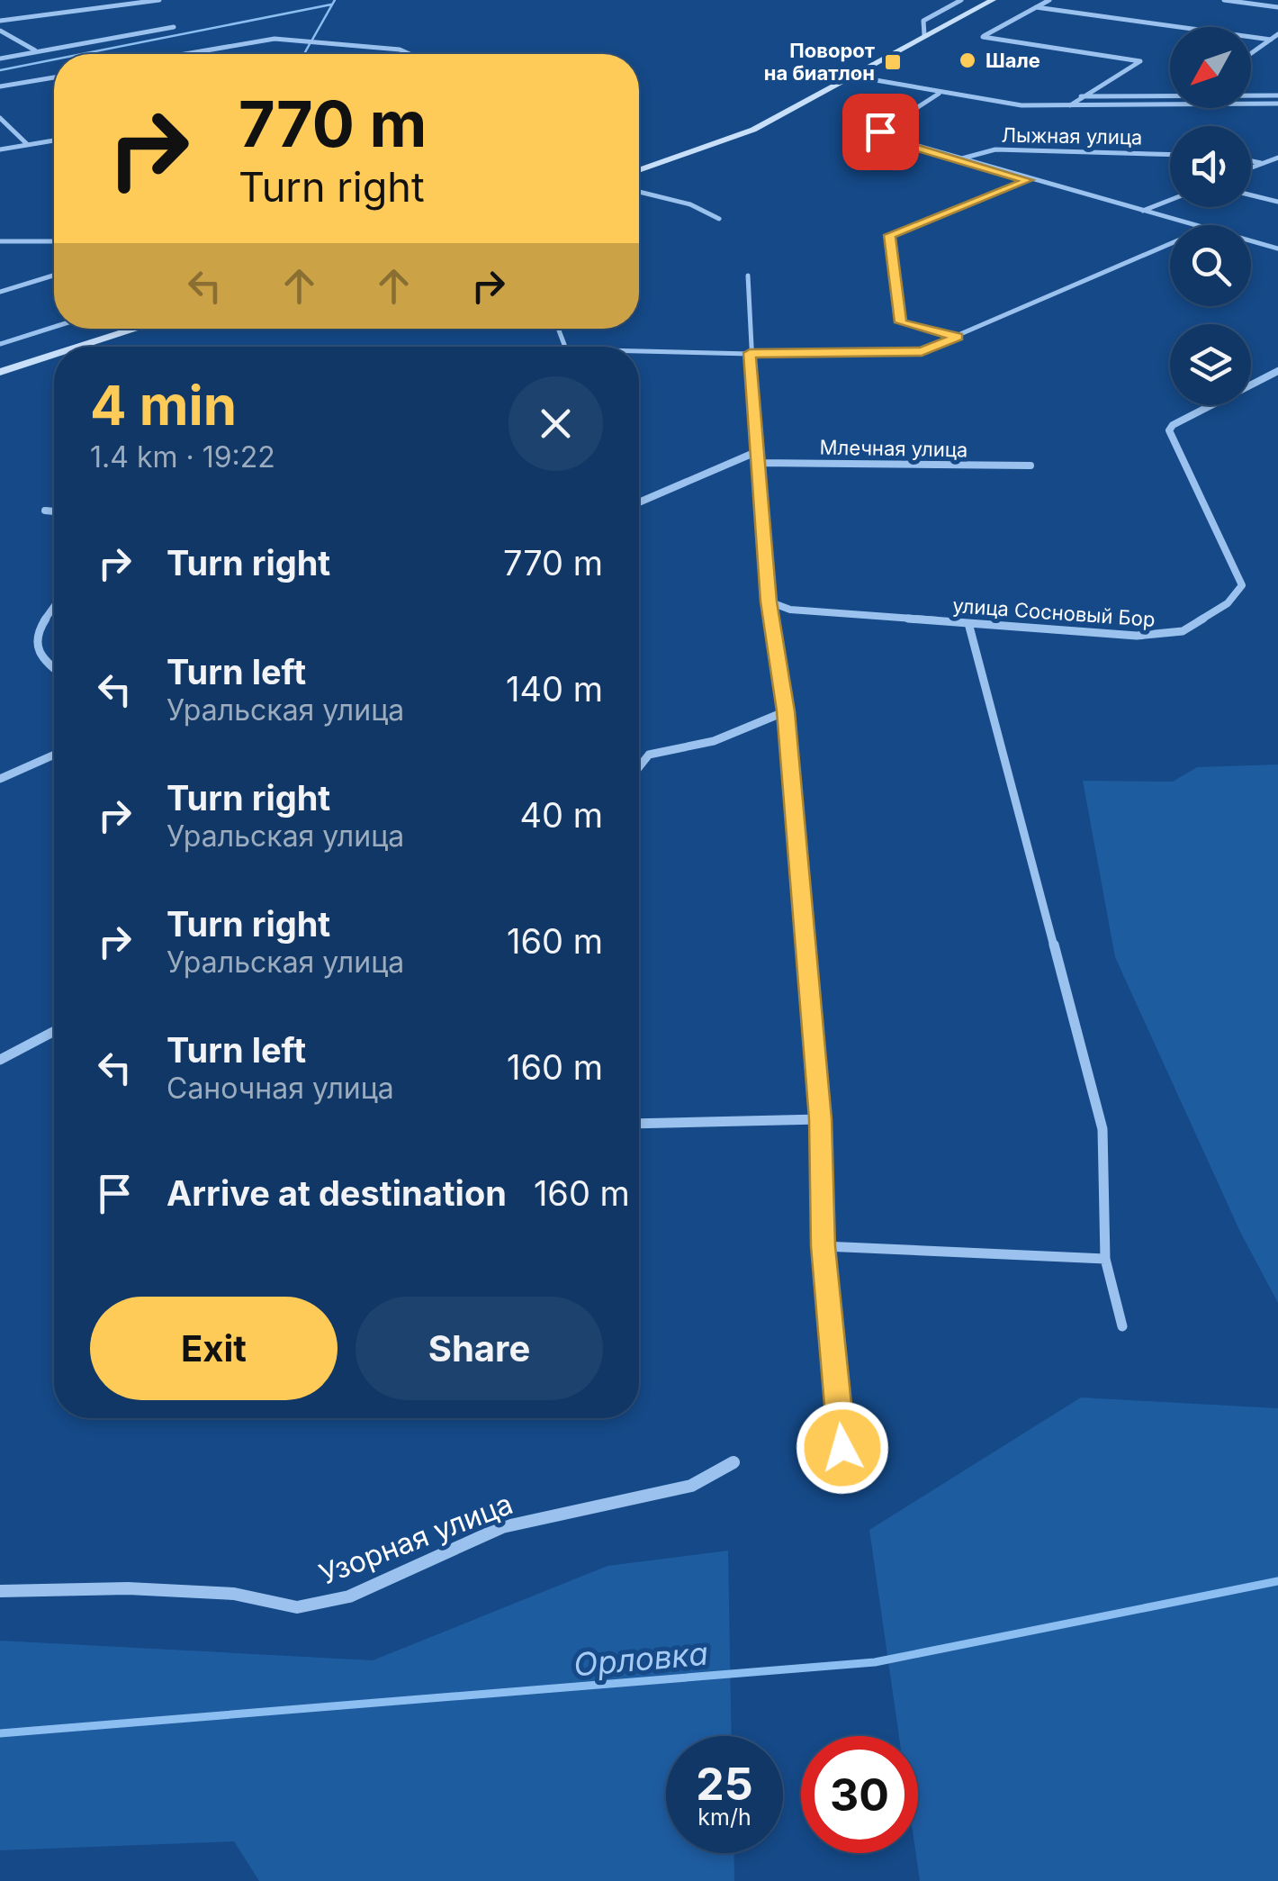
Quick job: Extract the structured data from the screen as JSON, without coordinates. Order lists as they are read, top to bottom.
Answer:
{
  "streets": {
    "street": [
      "Лыжная улица",
      "Млечная улица",
      "улица Сосновый Бор",
      "Узорная улица"
    ]
  },
  "water": ["Орловка"],
  "places": {
    "other": ["Шале"],
    "transit": ["Поворот на биатлон"]
  },
  "north": "bottom left",
  "page": {
    "turn": ["770 m", "Turn right"],
    "heading": ["4 min", "1.4 km · 19:22"],
    "list": [
      {
        "name": "Turn right",
        "value": "770 m"
      },
      {
        "name": "Turn left",
        "note": "Уральская улица",
        "value": "140 m"
      },
      {
        "name": "Turn right",
        "note": "Уральская улица",
        "value": "40 m"
      },
      {
        "name": "Turn right",
        "note": "Уральская улица",
        "value": "160 m"
      },
      {
        "name": "Turn left",
        "note": "Саночная улица",
        "value": "160 m"
      },
      {
        "name": "Arrive at destination",
        "value": "160 m"
      }
    ],
    "buttons": ["Exit", "Share"],
    "speed": "25 km/h",
    "limit": "30"
  }
}
